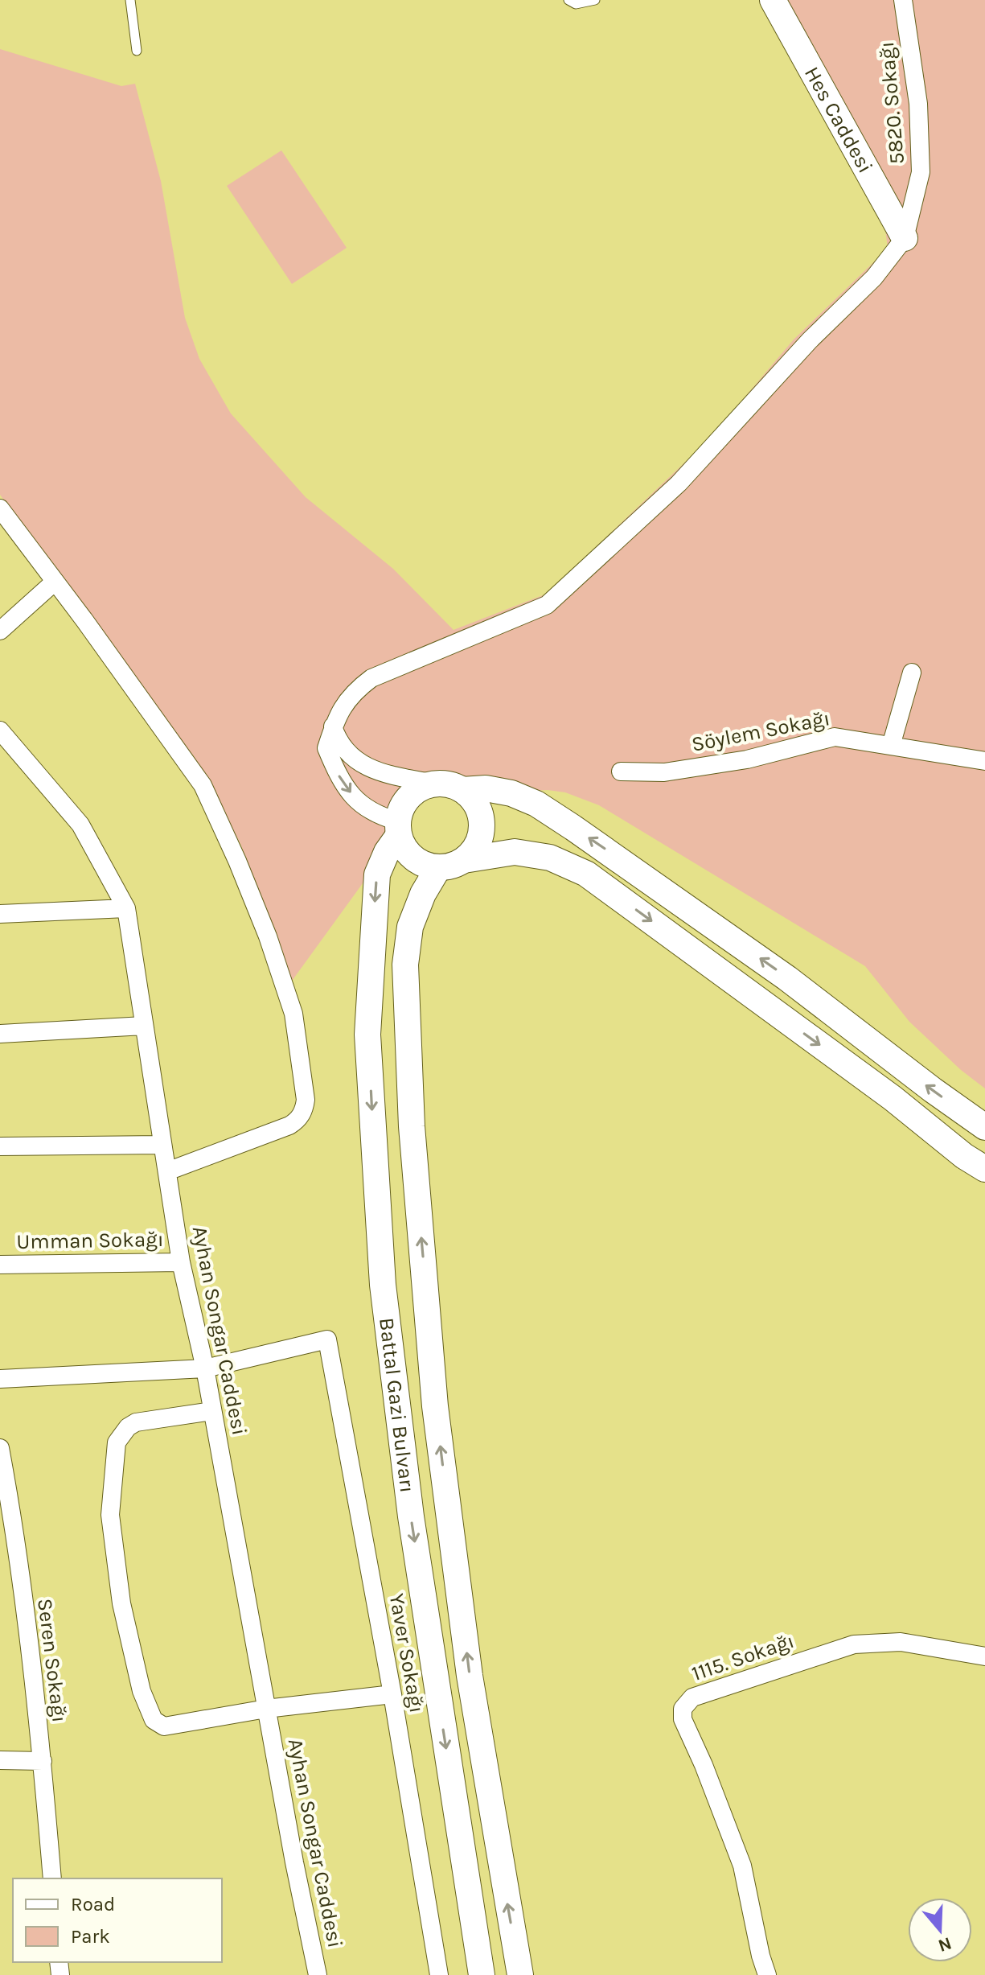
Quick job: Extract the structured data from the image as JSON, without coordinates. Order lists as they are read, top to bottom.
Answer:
{
  "streets": {
    "street": [
      "5820. Sokağı",
      "Hes Caddesi",
      "Söylem Sokağı",
      "Umman Sokağı",
      "Ayhan Songar Caddesi",
      "Battal Gazi Bulvarı",
      "Yaver Sokağı",
      "1115. Sokağı",
      "Seren Sokağı"
    ]
  },
  "crossings": [
    ["5820. Sokağı", "Hes Caddesi"],
    ["Umman Sokağı", "Ayhan Songar Caddesi"],
    ["Ayhan Songar Caddesi", "Yaver Sokağı"]
  ],
  "legend": ["Road", "Park"],
  "north": "bottom"
}
